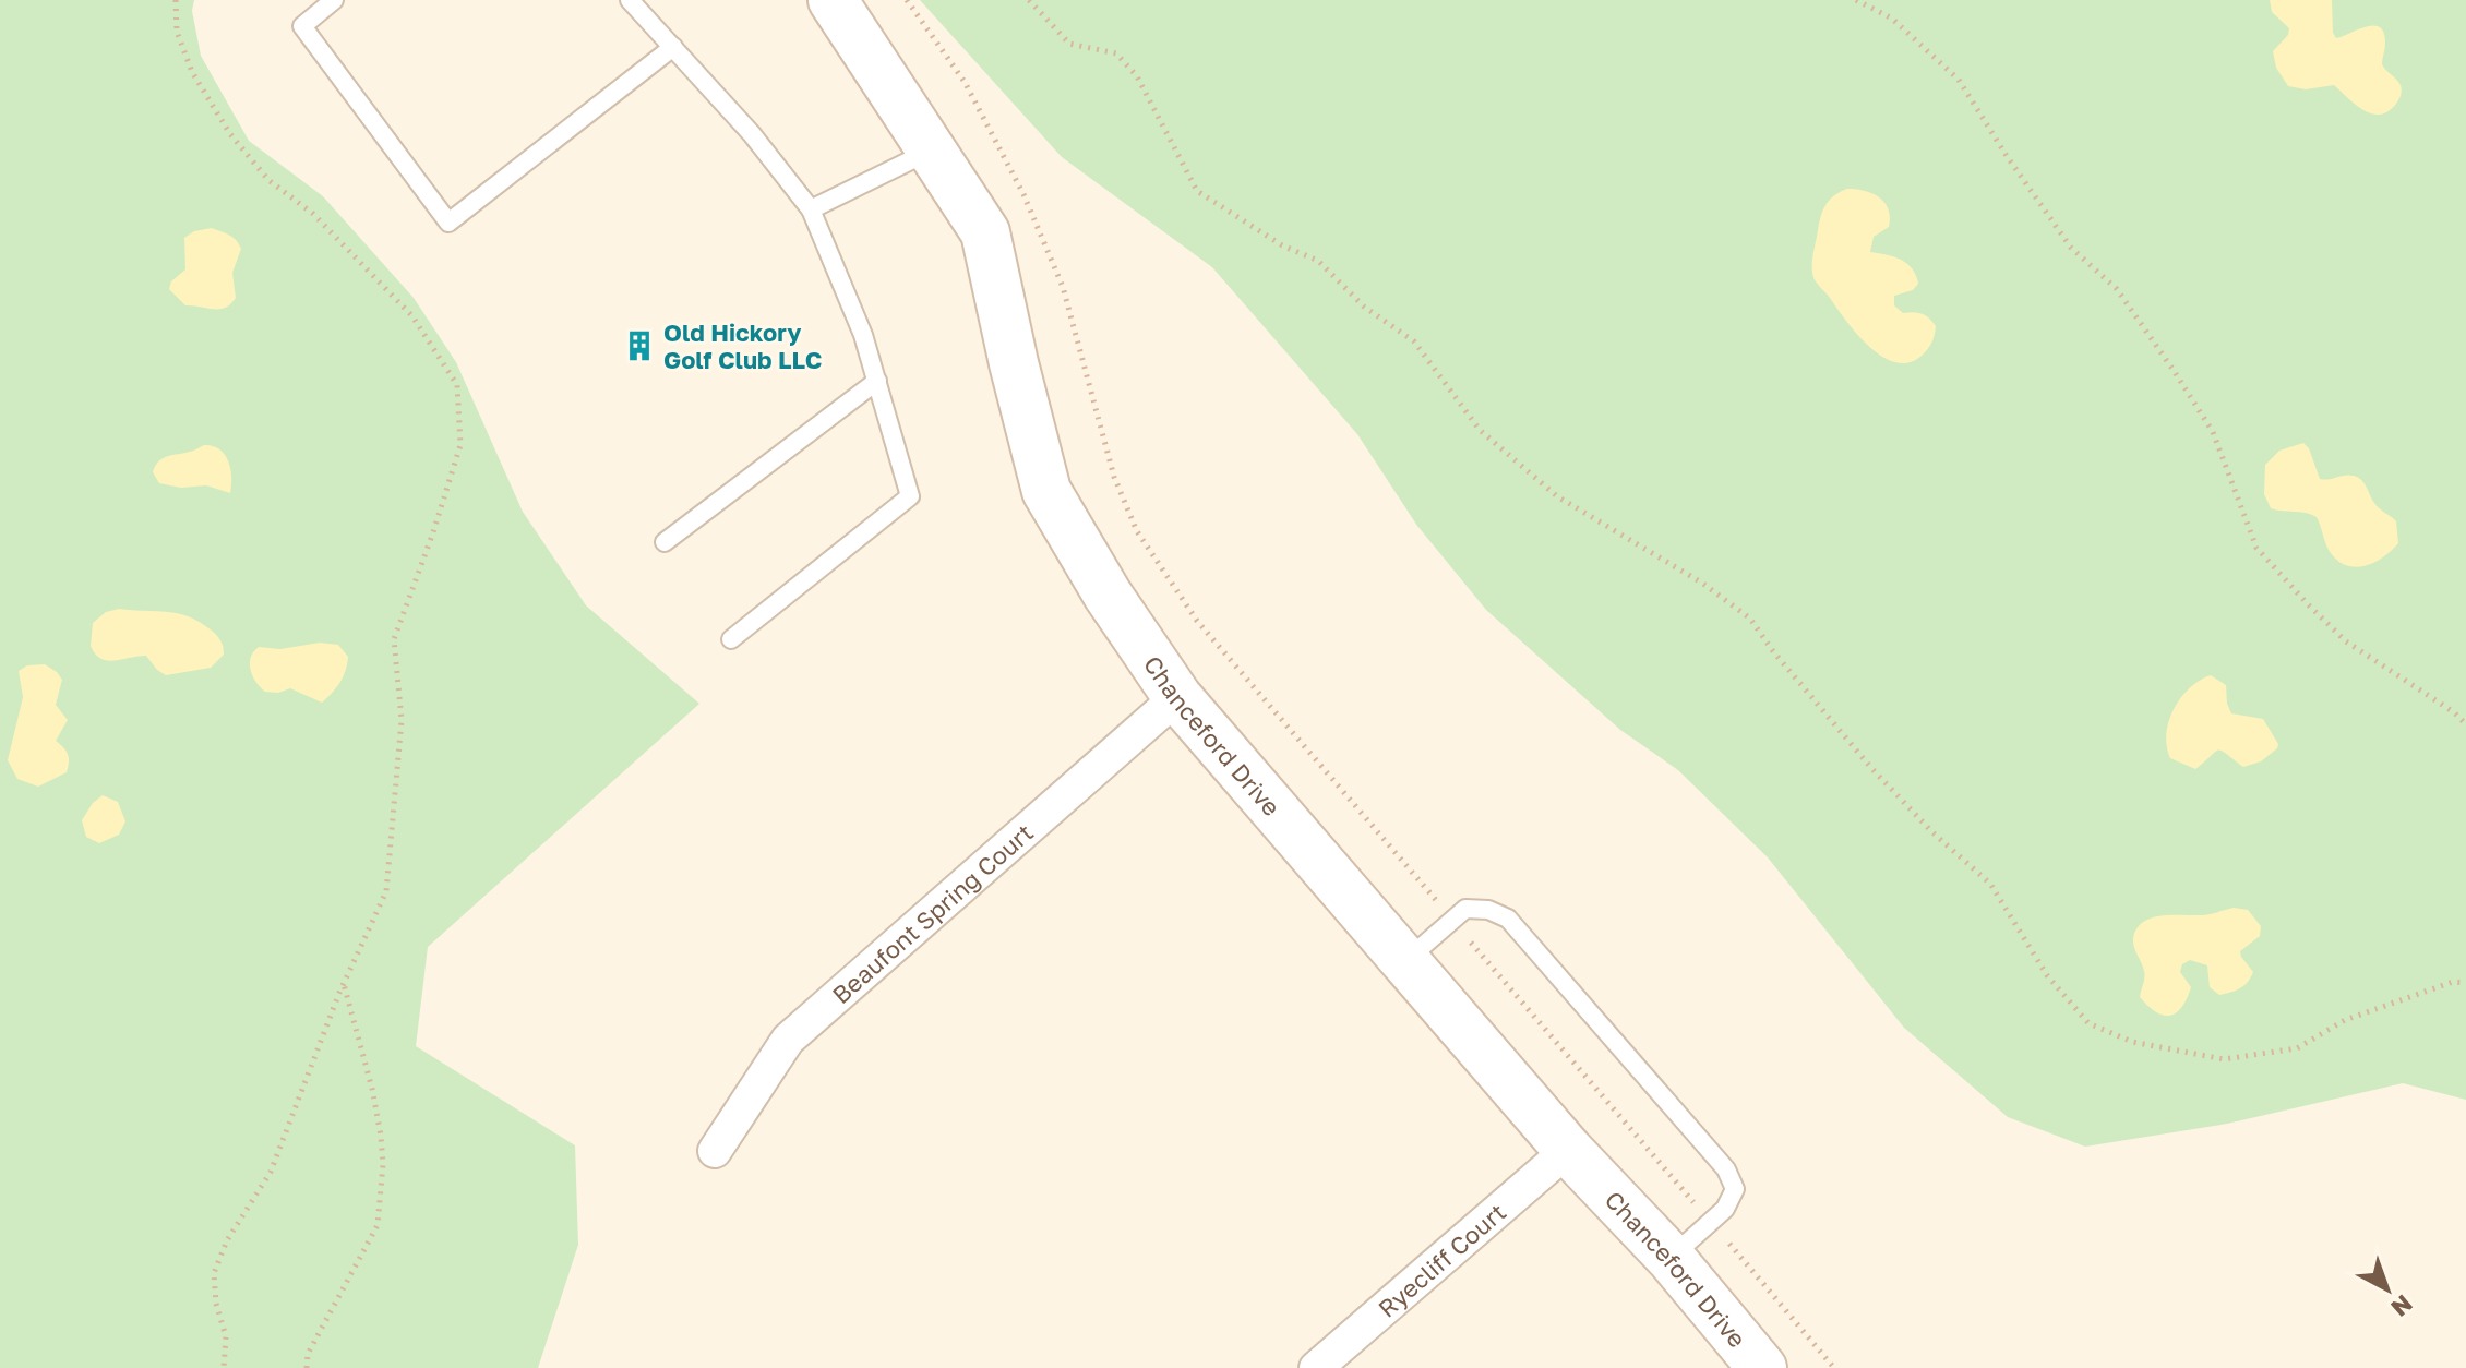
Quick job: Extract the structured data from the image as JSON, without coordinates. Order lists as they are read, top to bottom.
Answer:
{
  "streets": {
    "street": ["Chanceford Drive", "Beaufont Spring Court", "Ryecliff Court"]
  },
  "crossings": [
    ["Chanceford Drive", "Beaufont Spring Court"],
    ["Chanceford Drive", "Ryecliff Court"]
  ],
  "places": {
    "building": ["Old Hickory Golf Club LLC"]
  },
  "north": "bottom right"
}
